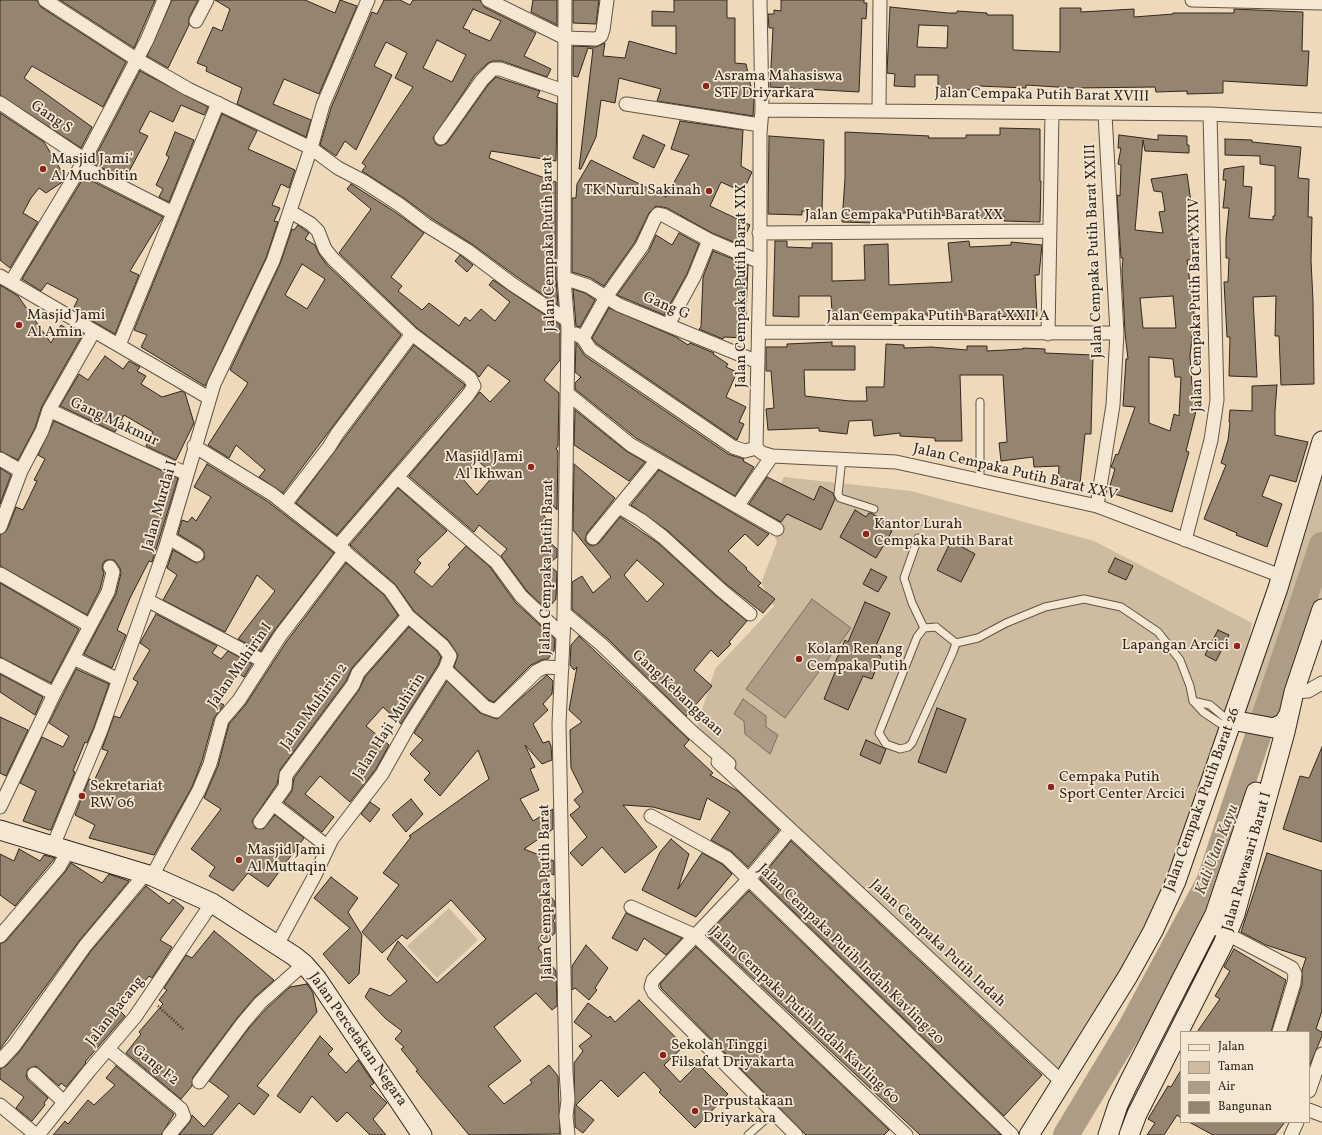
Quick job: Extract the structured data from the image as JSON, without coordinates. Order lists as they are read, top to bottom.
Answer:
{
  "streets": {
    "street": [
      "Jalan Cempaka Putih Barat XVIII",
      "Gang S",
      "Jalan Cempaka Putih Barat XX",
      "Jalan Cempaka Putih Barat",
      "Jalan Cempaka Putih Barat XXIII",
      "Jalan Cempaka Putih Barat XIX",
      "Jalan Cempaka Putih Barat XXIV",
      "Gang G",
      "Jalan Cempaka Putih Barat XXII A",
      "Gang Makmur",
      "Jalan Cempaka Putih Barat XXV",
      "Jalan Murdai I",
      "Jalan Muhirin I",
      "Gang Kebanggaan",
      "Jalan Muhirin 2",
      "Jalan Haji Muhirin",
      "Jalan Cempaka Putih Barat 26",
      "Jalan Rawasari Barat I",
      "Jalan Cempaka Putih Indah",
      "Jalan Cempaka Putih Indah Kavling 20",
      "Jalan Bacang",
      "Jalan Cempaka Putih Indah Kavling 60",
      "Jalan Percetakan Negara",
      "Gang F2"
    ]
  },
  "crossings": [
    ["Jalan Cempaka Putih Barat XVIII", "Jalan Cempaka Putih Barat XXIII"],
    ["Jalan Cempaka Putih Barat XVIII", "Jalan Cempaka Putih Barat XIX"],
    ["Jalan Cempaka Putih Barat XVIII", "Jalan Cempaka Putih Barat XXIV"],
    ["Jalan Cempaka Putih Barat XX", "Jalan Cempaka Putih Barat XIX"],
    ["Jalan Cempaka Putih Barat", "Gang G"],
    ["Jalan Cempaka Putih Barat", "Gang Kebanggaan"],
    ["Jalan Cempaka Putih Barat XXIII", "Jalan Cempaka Putih Barat XXII A"],
    ["Jalan Cempaka Putih Barat XXIII", "Jalan Cempaka Putih Barat XXV"],
    ["Jalan Cempaka Putih Barat XIX", "Gang G"],
    ["Jalan Cempaka Putih Barat XIX", "Jalan Cempaka Putih Barat XXII A"],
    ["Jalan Cempaka Putih Barat XIX", "Jalan Cempaka Putih Barat XXV"],
    ["Jalan Cempaka Putih Barat XXIV", "Jalan Cempaka Putih Barat XXV"],
    ["Gang Makmur", "Jalan Murdai I"],
    ["Jalan Cempaka Putih Barat XXV", "Jalan Cempaka Putih Barat 26"],
    ["Jalan Murdai I", "Jalan Percetakan Negara"],
    ["Jalan Muhirin I", "Jalan Percetakan Negara"],
    ["Gang Kebanggaan", "Jalan Cempaka Putih Indah"],
    ["Jalan Muhirin 2", "Jalan Haji Muhirin"],
    ["Jalan Haji Muhirin", "Jalan Percetakan Negara"],
    ["Jalan Cempaka Putih Barat 26", "Jalan Cempaka Putih Indah"],
    ["Jalan Bacang", "Jalan Percetakan Negara"],
    ["Jalan Bacang", "Gang F2"]
  ],
  "water": ["Kali Utan Kayu"],
  "places": [
    "Asrama Mahasiswa STF Driyarkara",
    "Masjid Jami' Al Muchbitin",
    "TK Nurul Sakinah",
    "Masjid Jami Al Amin",
    "Masjid Jami Al Ikhwan",
    "Kantor Lurah Cempaka Putih Barat",
    "Lapangan Arcici",
    "Kolam Renang Cempaka Putih",
    "Cempaka Putih Sport Center Arcici",
    "Sekretariat RW 06",
    "Masjid Jami Al Muttaqin",
    "Sekolah Tinggi Filsafat Driyakarta",
    "Perpustakaan Driyarkara"
  ],
  "legend": [
    "Jalan",
    "Taman",
    "Air",
    "Bangunan"
  ]
}
